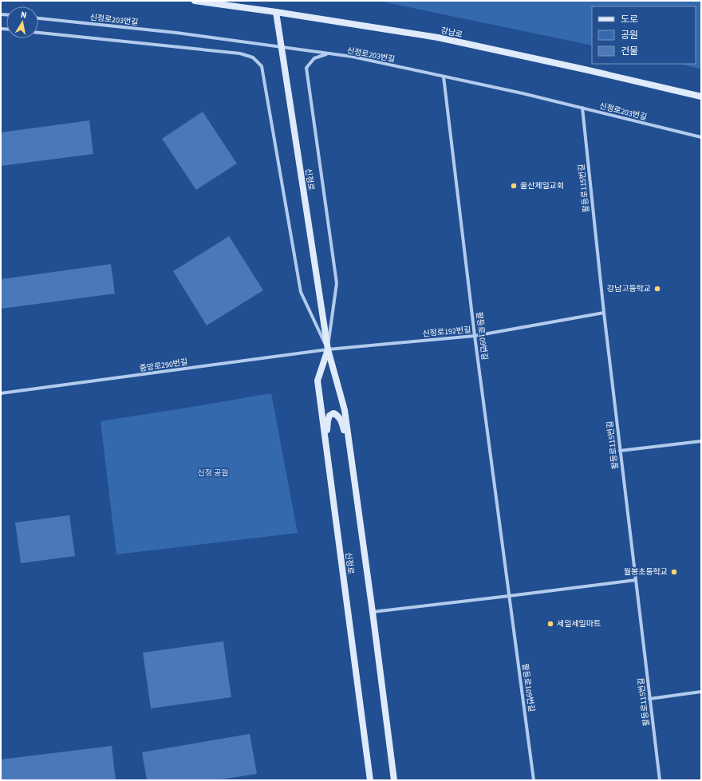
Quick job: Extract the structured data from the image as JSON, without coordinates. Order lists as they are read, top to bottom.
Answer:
{
  "streets": {
    "main road": ["강남로", "신정로"],
    "street": [
      "신정로203번길",
      "팔등로115번길",
      "신정로192번길",
      "팔등로109번길",
      "중앙로290번길"
    ]
  },
  "crossings": [
    ["신정로203번길", "팔등로115번길"],
    ["신정로203번길", "팔등로109번길"],
    ["강남로", "신정로"],
    ["신정로", "신정로192번길"],
    ["신정로", "중앙로290번길"],
    ["팔등로115번길", "신정로192번길"],
    ["신정로192번길", "팔등로109번길"],
    ["신정로192번길", "중앙로290번길"]
  ],
  "parks": ["신정 공원"],
  "places": [
    "울산제일교회",
    "강남고등학교",
    "월봉초등학교",
    "세일세일마트"
  ],
  "legend": ["도로", "공원", "건물"],
  "north": "top"
}
